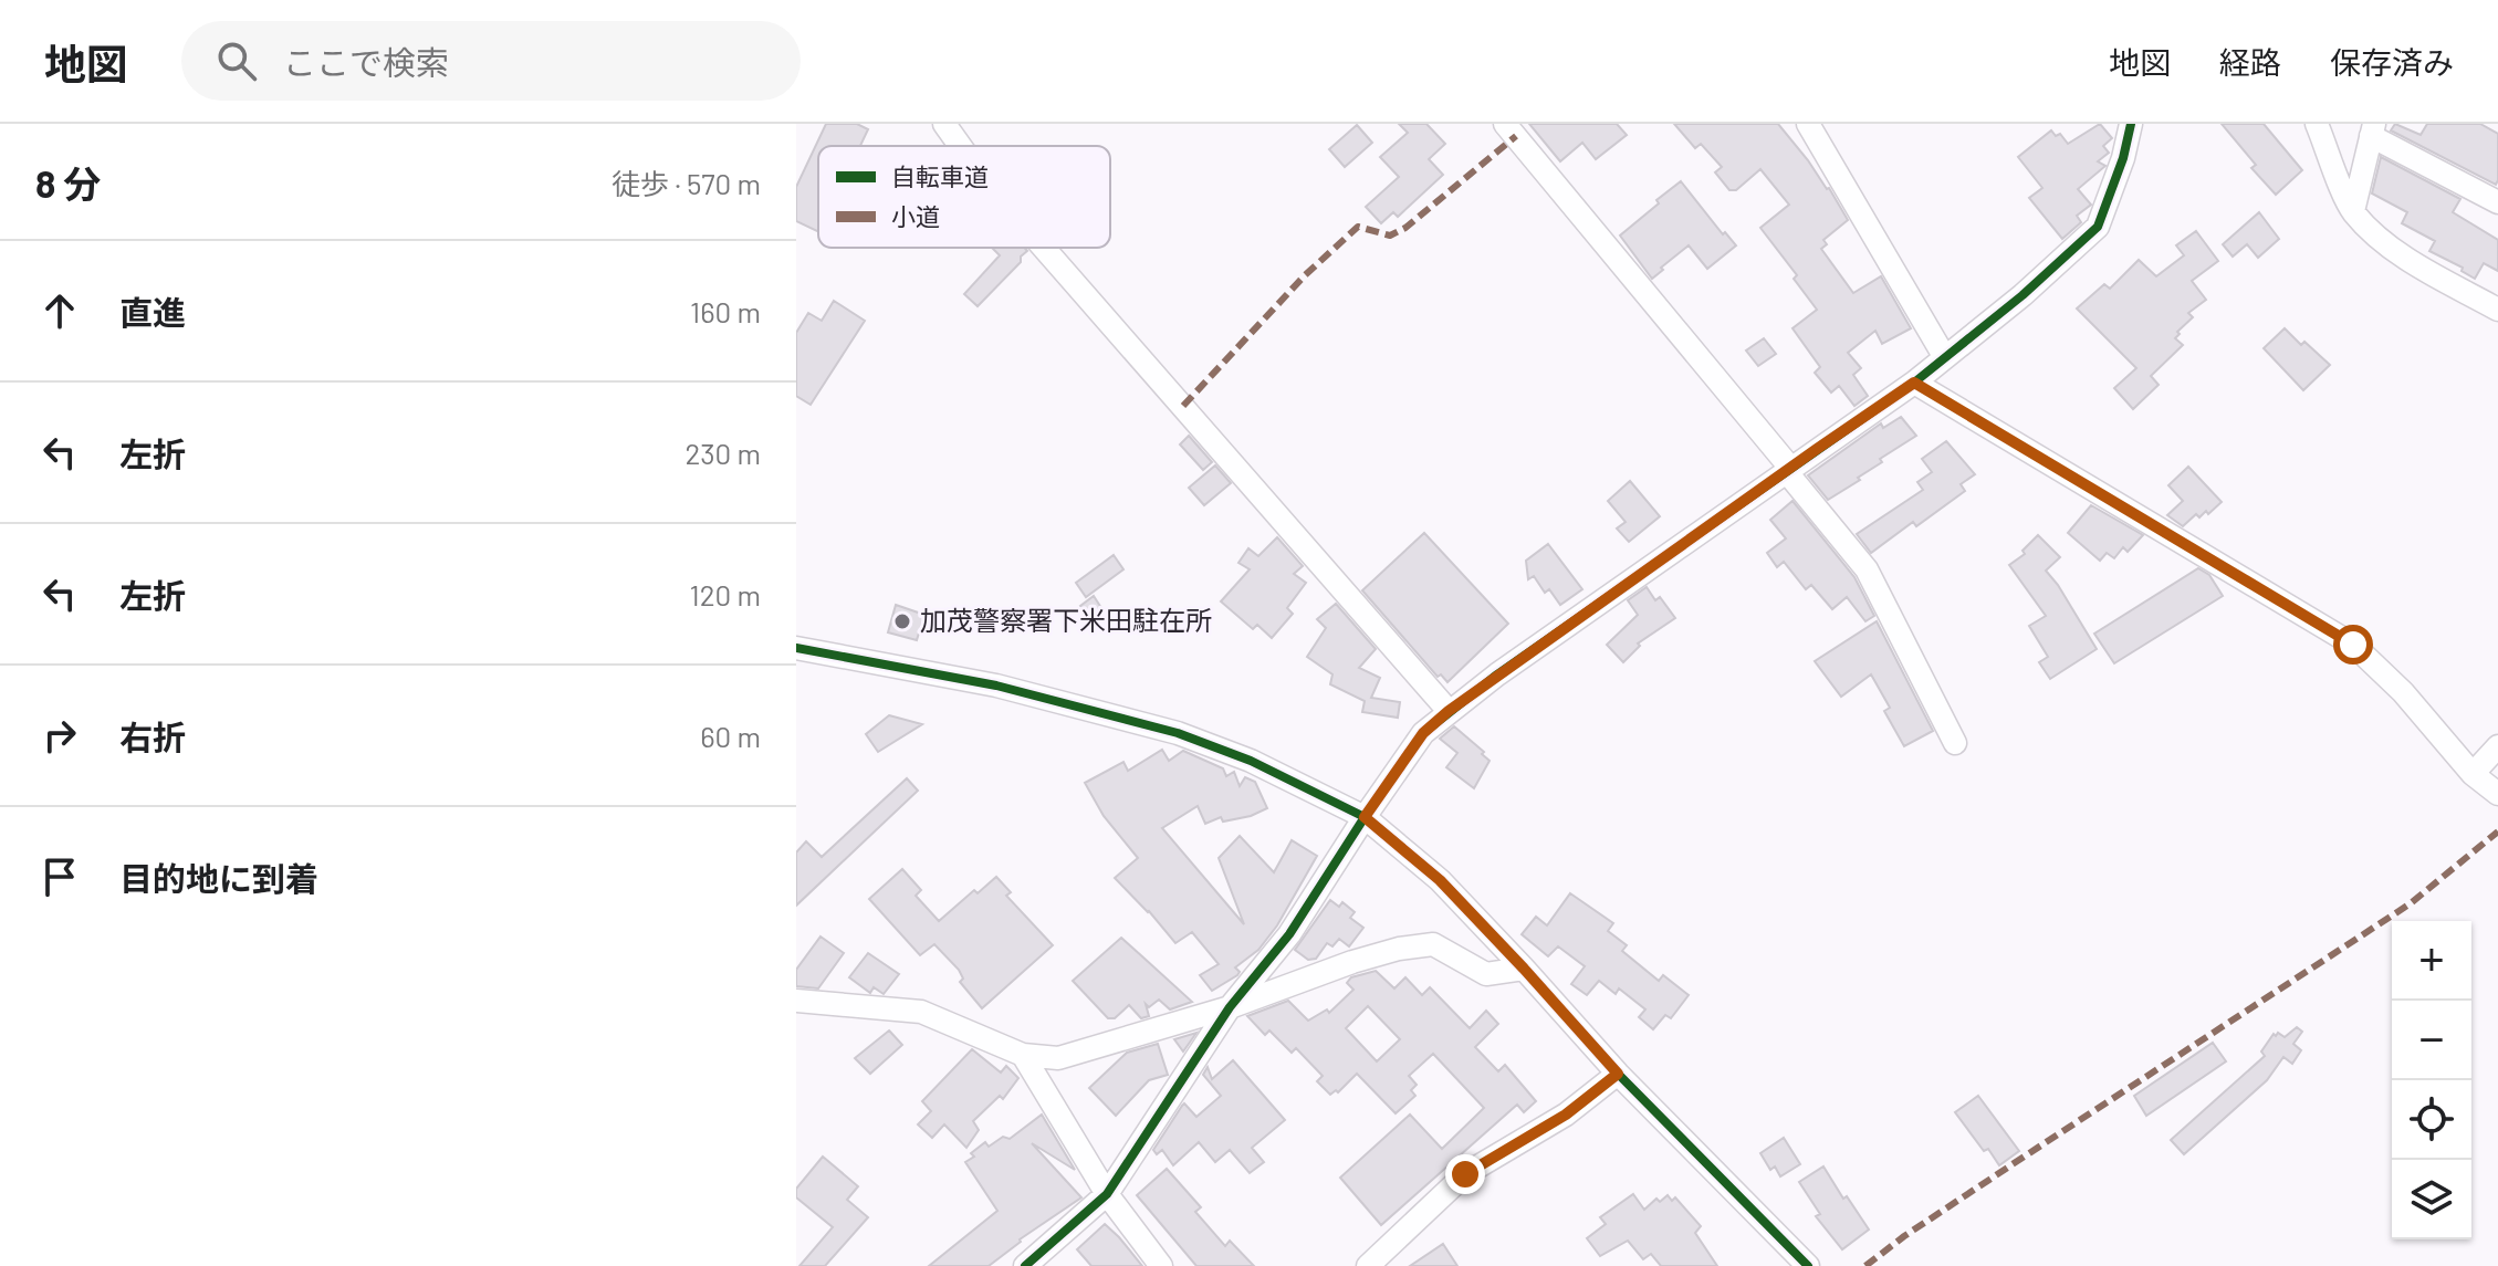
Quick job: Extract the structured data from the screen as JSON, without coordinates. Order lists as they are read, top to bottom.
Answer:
{
  "places": ["加茂警察署下米田駐在所"],
  "legend": ["自転車道", "小道"],
  "page": {
    "header": "地図",
    "search": "ここで検索",
    "nav": ["地図", "経路", "保存済み"],
    "heading": ["8 分", "徒歩 · 570 m"],
    "list": [
      ["直進", "160 m"],
      ["左折", "230 m"],
      ["左折", "120 m"],
      ["右折", "60 m"],
      "目的地に到着"
    ],
    "map_buttons": ["+", "−"]
  }
}
